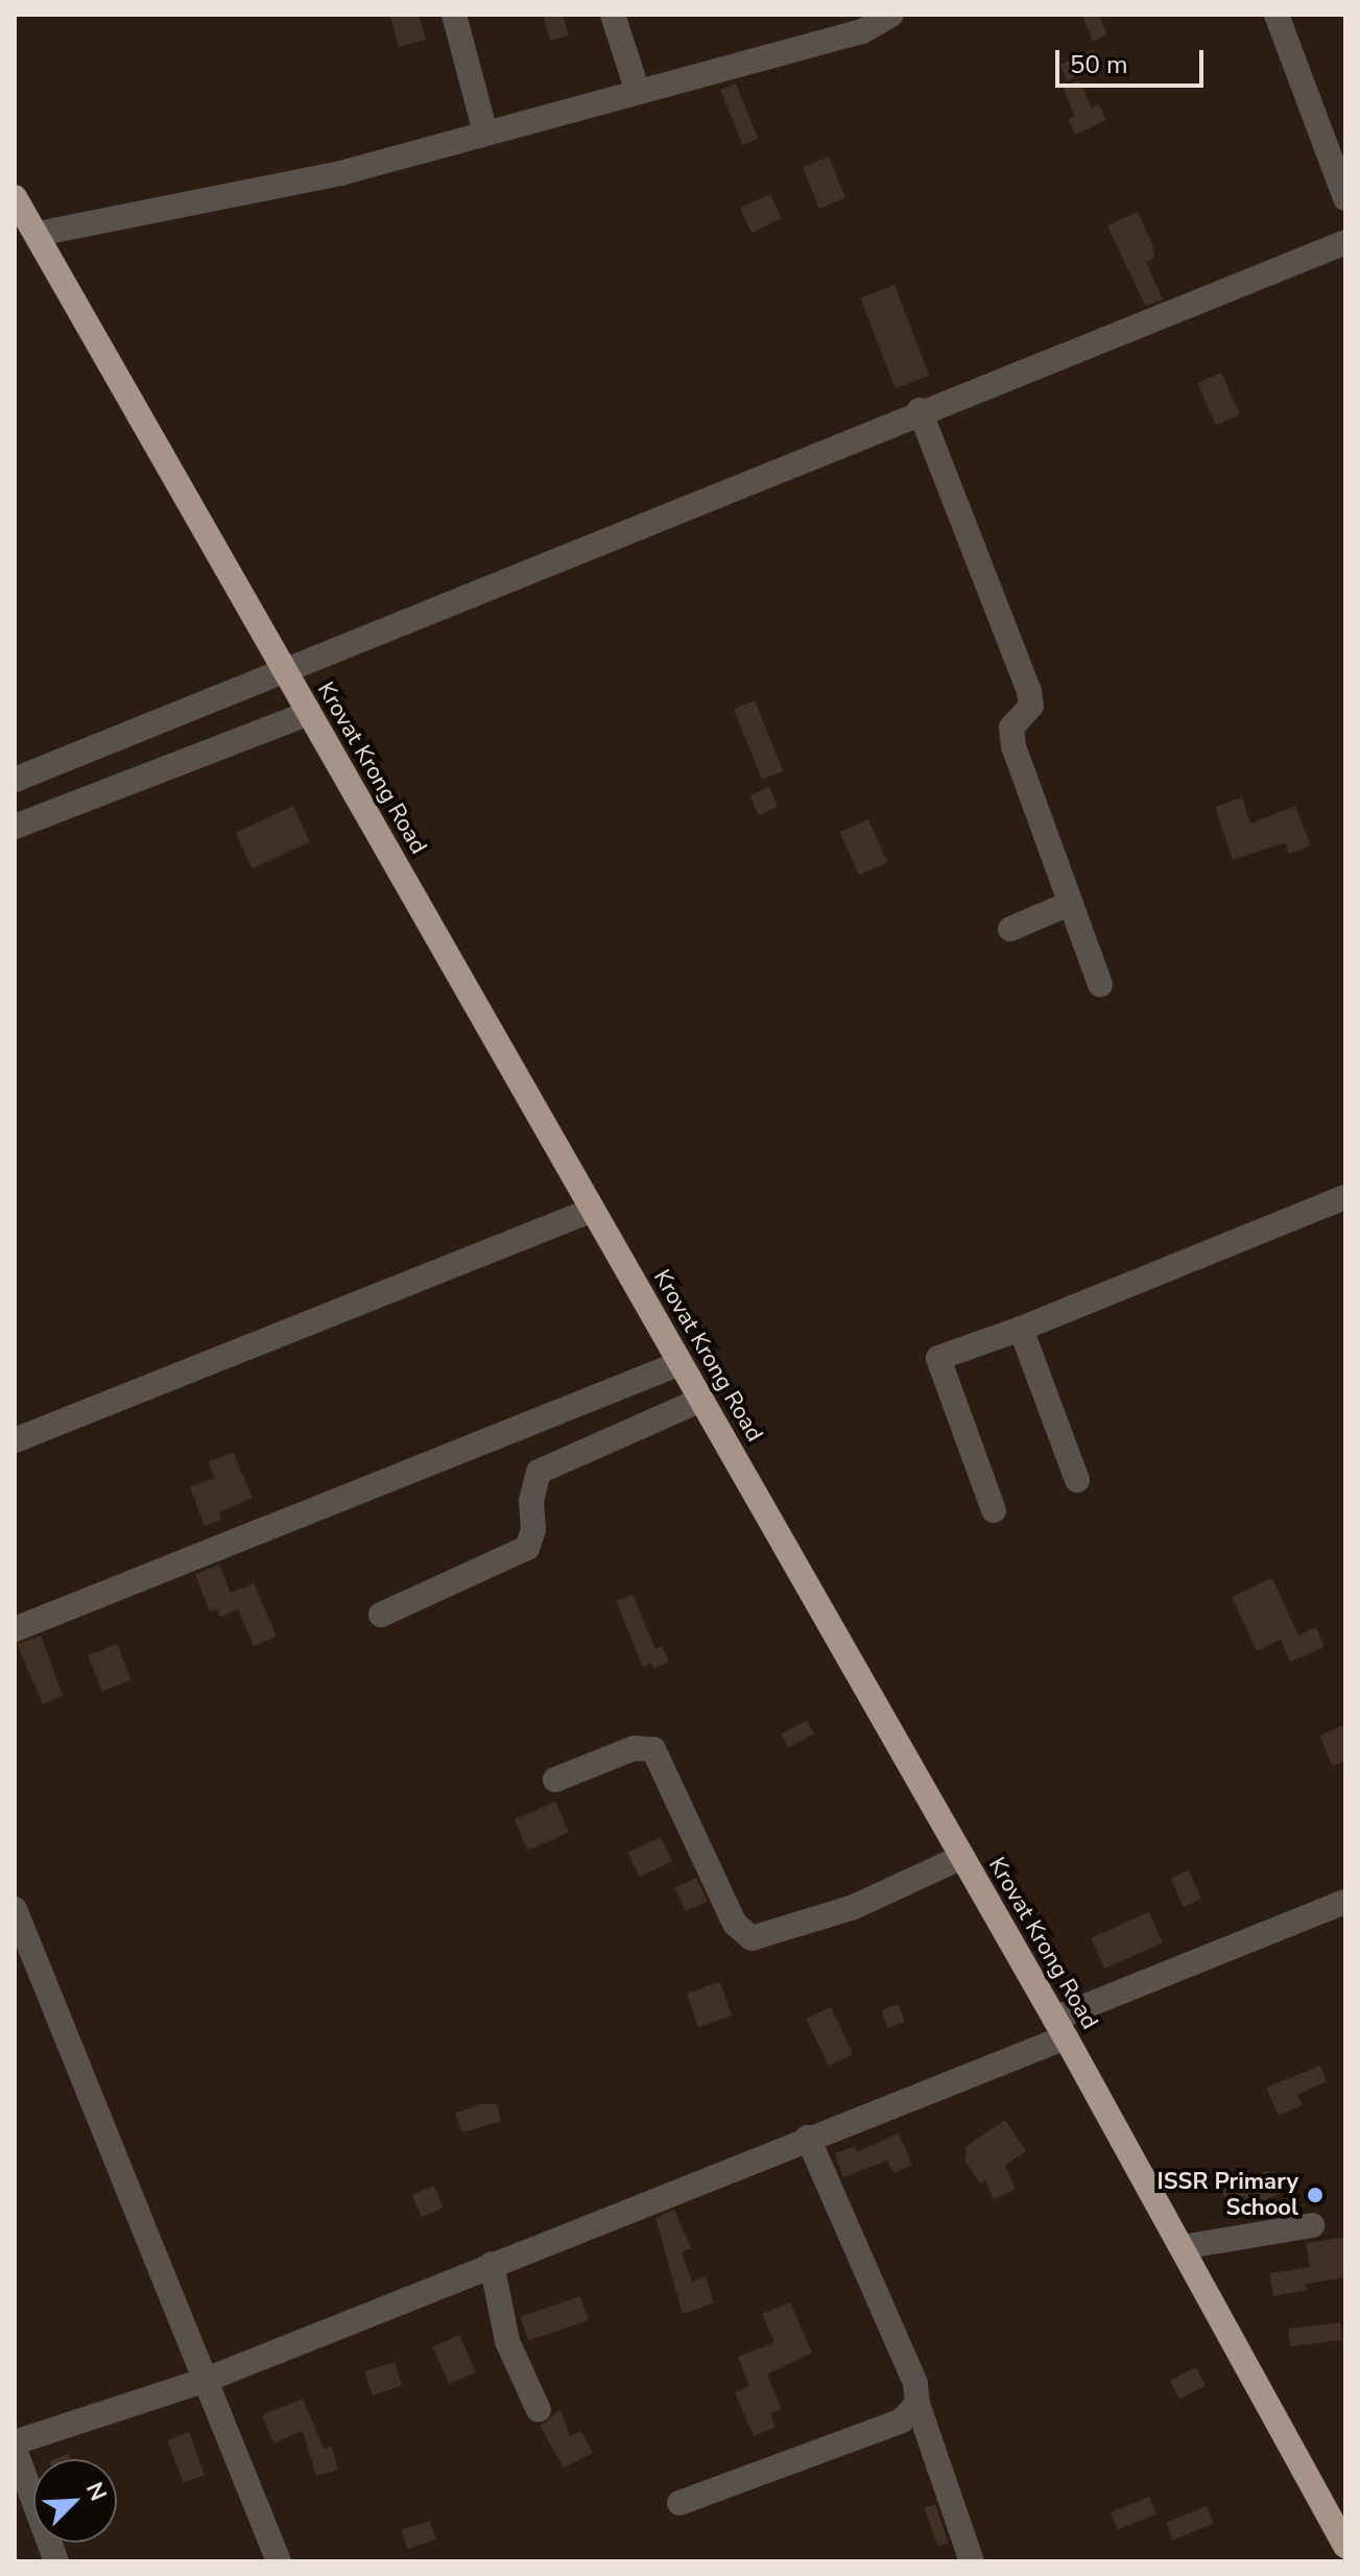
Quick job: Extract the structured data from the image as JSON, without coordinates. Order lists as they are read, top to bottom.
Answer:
{
  "streets": {
    "highway": ["Krovat Krong Road"]
  },
  "places": ["ISSR Primary School"],
  "scale_bar": "50 m",
  "north": "top right"
}
